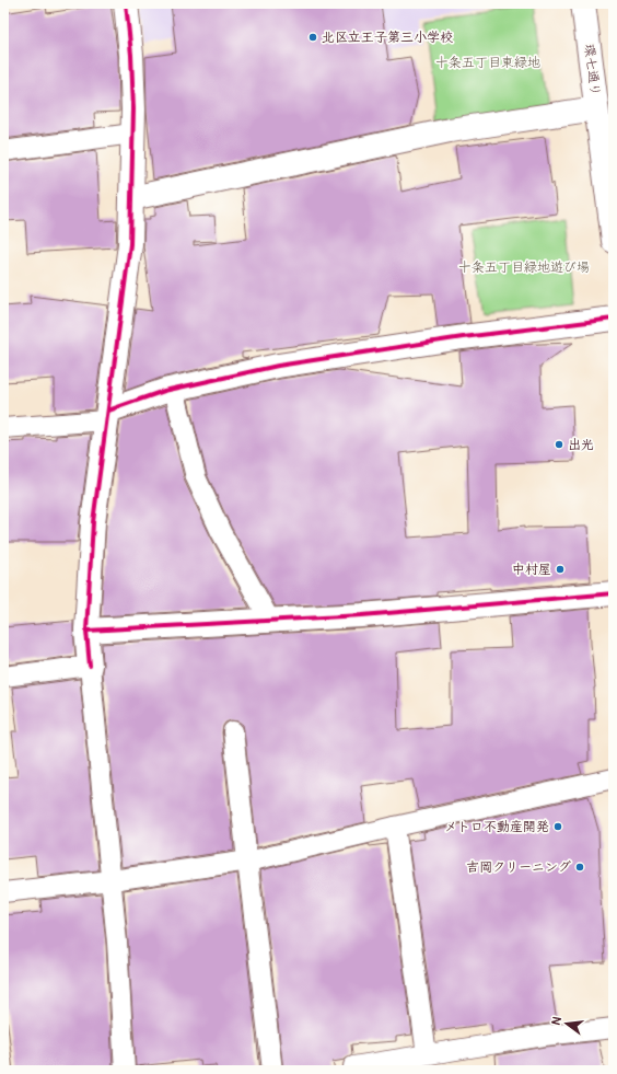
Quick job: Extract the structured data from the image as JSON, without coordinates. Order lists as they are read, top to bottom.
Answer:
{
  "streets": {
    "street": ["環七通り"]
  },
  "parks": ["十条五丁目東緑地", "十条五丁目緑地遊び場"],
  "places": [
    "北区立王子第三小学校",
    "出光",
    "中村屋",
    "メトロ不動産開発",
    "吉岡クリーニング"
  ],
  "north": "left"
}
